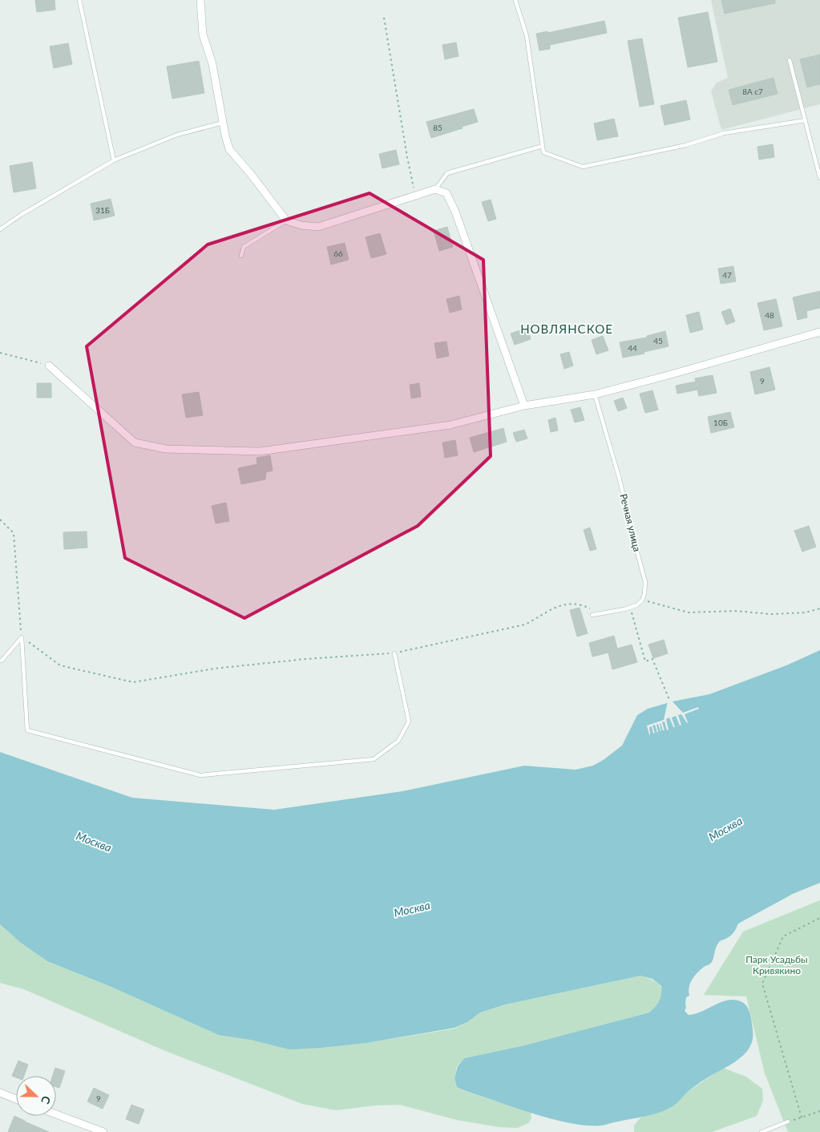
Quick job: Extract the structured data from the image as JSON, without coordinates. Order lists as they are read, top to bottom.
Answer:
{
  "streets": {
    "lane": ["Речная улица"]
  },
  "districts": ["НОВЛЯНСКОЕ"],
  "water": ["Москва"],
  "parks": ["Парк Усадьбы Кривякино"],
  "house_numbers": [
    "8А с7",
    "85",
    "31Б",
    "66",
    "47",
    "48",
    "45",
    "44",
    "9",
    "10Б",
    "9"
  ],
  "north": "right"
}
